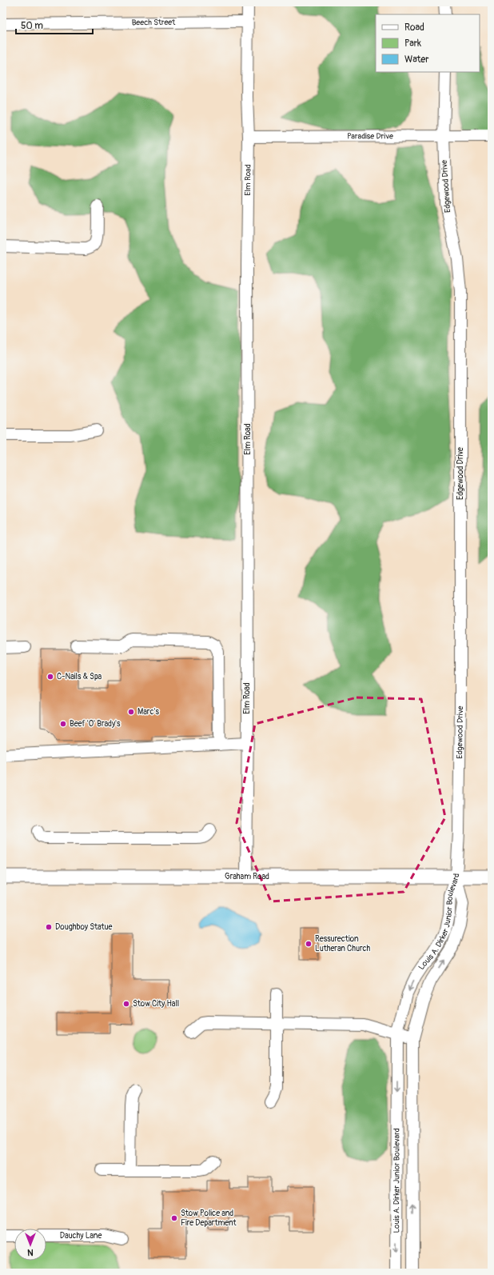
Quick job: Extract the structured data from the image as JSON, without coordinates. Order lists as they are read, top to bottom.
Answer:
{
  "streets": {
    "main road": ["Graham Road"],
    "street": [
      "Beech Street",
      "Paradise Drive",
      "Elm Road",
      "Edgewood Drive",
      "Louis A. Dirker Junior Boulevard",
      "Dauchy Lane"
    ]
  },
  "crossings": [
    ["Beech Street", "Elm Road"],
    ["Paradise Drive", "Elm Road"],
    ["Paradise Drive", "Edgewood Drive"],
    ["Elm Road", "Graham Road"],
    ["Edgewood Drive", "Graham Road"],
    ["Edgewood Drive", "Louis A. Dirker Junior Boulevard"],
    ["Graham Road", "Louis A. Dirker Junior Boulevard"]
  ],
  "places": [
    "C-Nails & Spa",
    "Marc's",
    "Beef 'O' Brady's",
    "Doughboy Statue",
    "Ressurection Lutheran Church",
    "Stow City Hall",
    "Stow Police and Fire Department"
  ],
  "legend": ["Road", "Park", "Water"],
  "scale_bar": "50 m",
  "north": "bottom"
}
